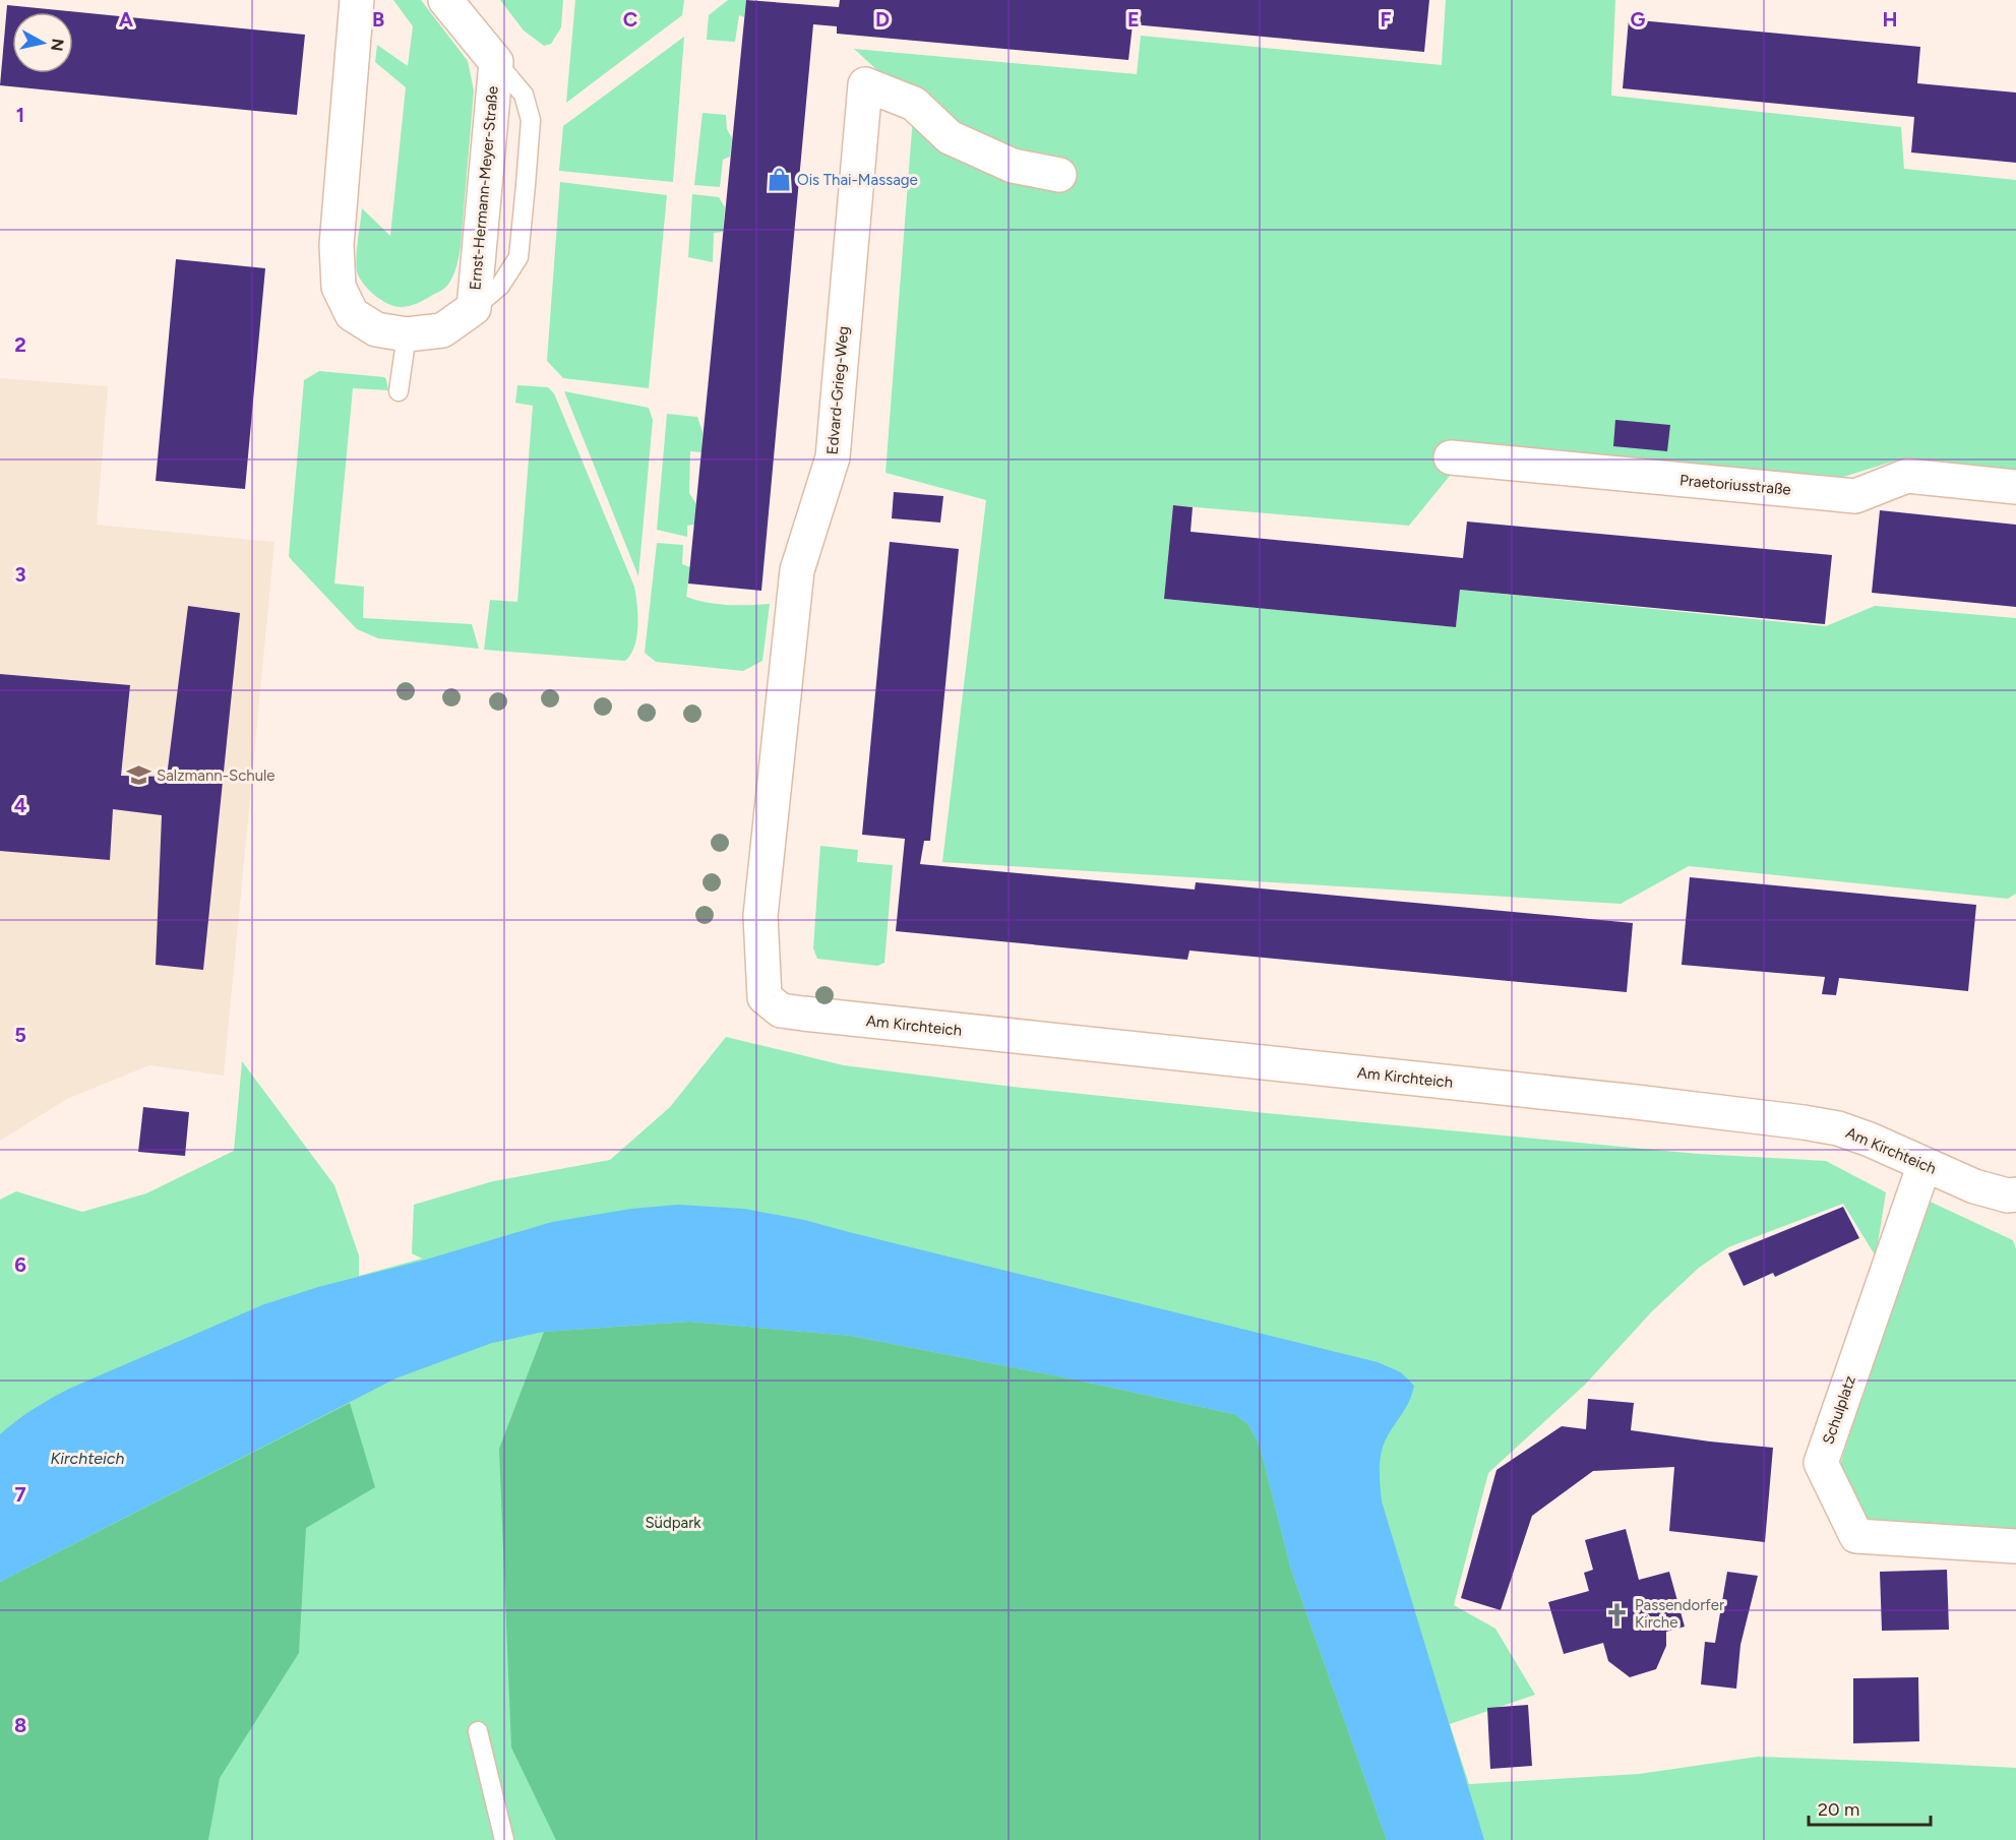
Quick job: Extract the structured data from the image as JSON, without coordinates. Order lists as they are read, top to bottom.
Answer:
{
  "streets": {
    "street": [
      "Ernst-Hermann-Meyer-Straße",
      "Edvard-Grieg-Weg",
      "Praetoriusstraße",
      "Am Kirchteich",
      "Schulplatz"
    ]
  },
  "crossings": [
    ["Edvard-Grieg-Weg", "Am Kirchteich"],
    ["Am Kirchteich", "Schulplatz"]
  ],
  "water": ["Kirchteich"],
  "parks": ["Südpark"],
  "places": {
    "shop": ["Ois Thai-Massage"],
    "school or university": ["Salzmann-Schule"],
    "church": ["Passendorfer Kirche"]
  },
  "scale_bar": "20 m",
  "north": "right",
  "grid": {
    "columns": [
      "A",
      "B",
      "C",
      "D",
      "E",
      "F",
      "G",
      "H"
    ],
    "rows": [
      "1",
      "2",
      "3",
      "4",
      "5",
      "6",
      "7",
      "8"
    ]
  }
}
